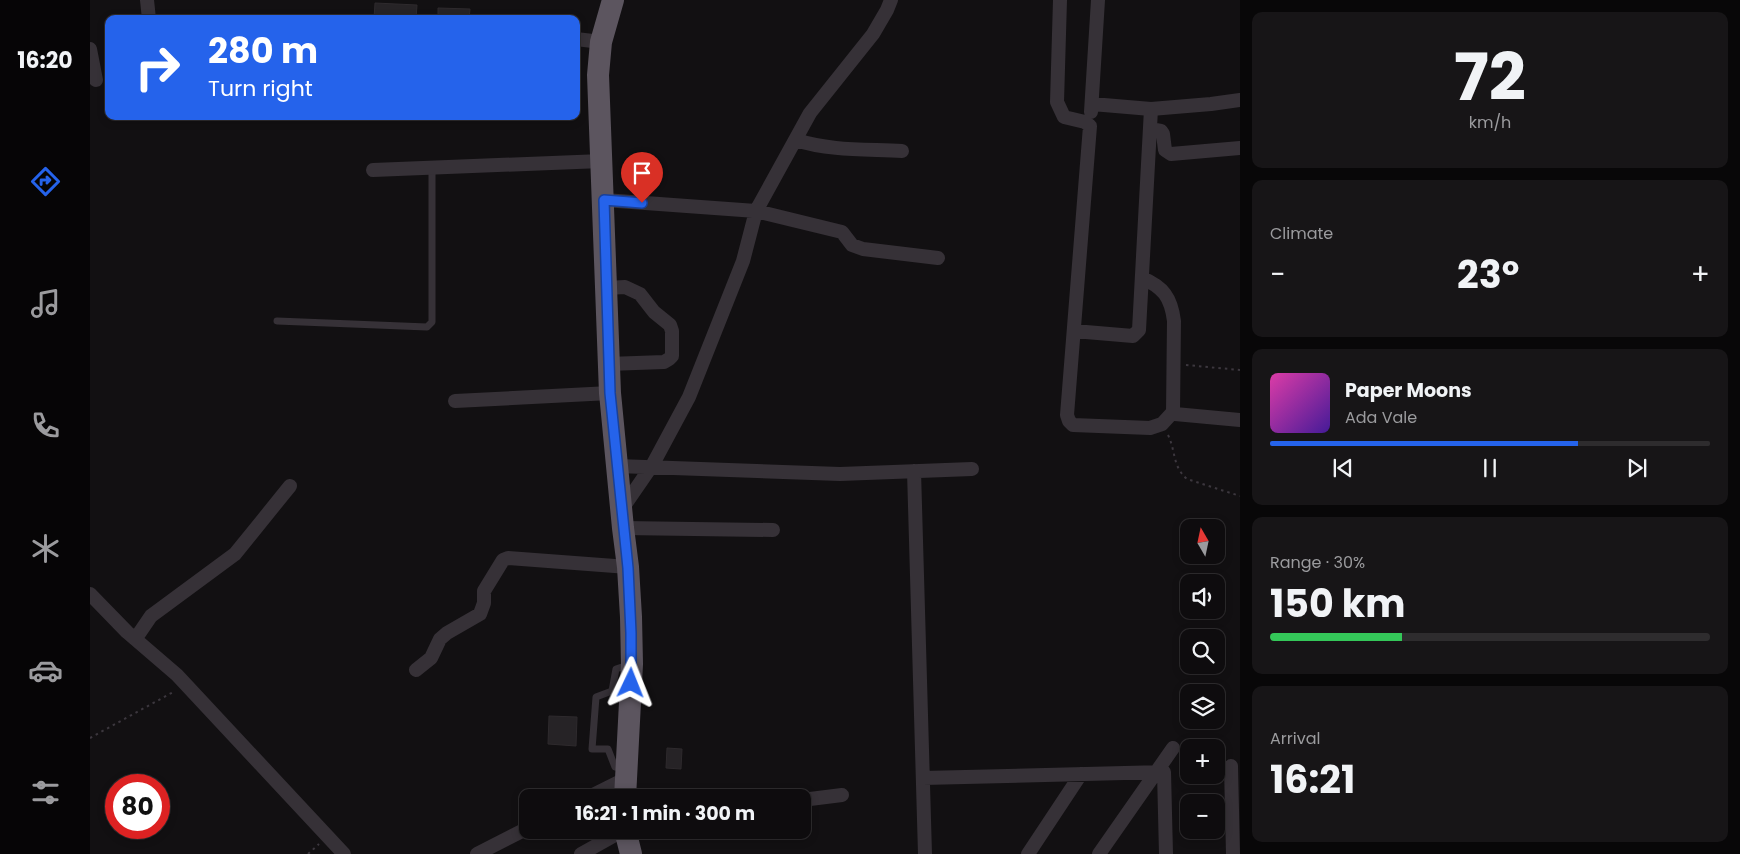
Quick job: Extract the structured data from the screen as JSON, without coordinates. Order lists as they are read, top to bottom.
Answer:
{
  "north": "top",
  "page": {
    "tabs": "16:20",
    "tile": [
      ["72", "km/h"],
      "Climate",
      ["Range · 30%", "150 km"],
      ["Arrival", "16:21"]
    ],
    "turn": ["280 m", "Turn right"],
    "heat": ["−", "23°", "+"],
    "song": ["Paper Moons", "Ada Vale"],
    "map_buttons": ["+", "−"],
    "limit": "80",
    "trip": "16:21 · 1 min · 300 m"
  }
}
